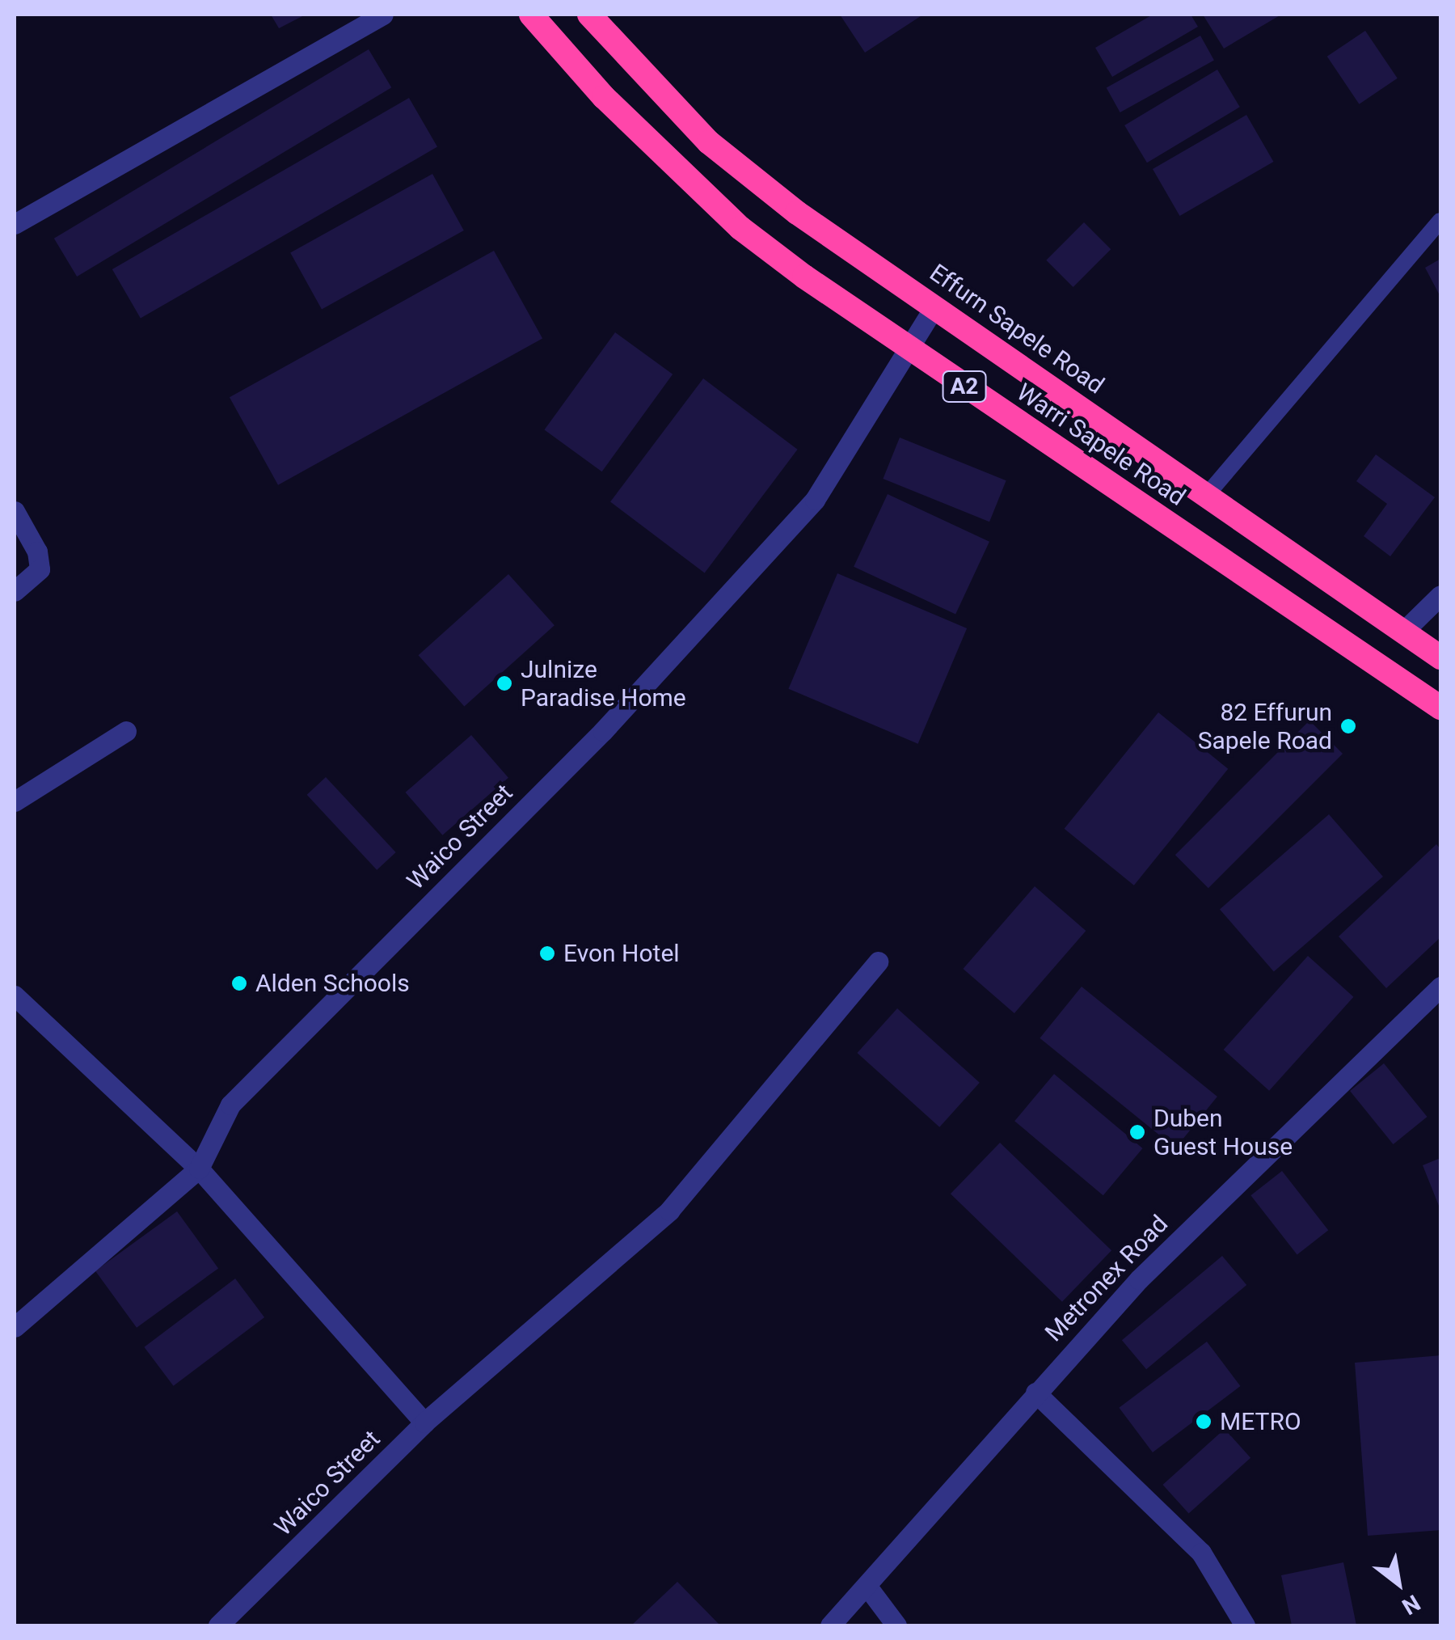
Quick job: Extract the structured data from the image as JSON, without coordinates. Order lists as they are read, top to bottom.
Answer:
{
  "streets": {
    "highway": ["Effurn Sapele Road", "A2", "Warri Sapele Road"],
    "street": ["Waico Street", "Metronex Road"]
  },
  "crossings": [
    ["Effurn Sapele Road", "Waico Street"],
    ["Warri Sapele Road", "Waico Street"]
  ],
  "places": [
    "Julnize Paradise Home",
    "82 Effurun Sapele Road",
    "Evon Hotel",
    "Alden Schools",
    "Duben Guest House",
    "METRO"
  ],
  "north": "bottom right"
}
